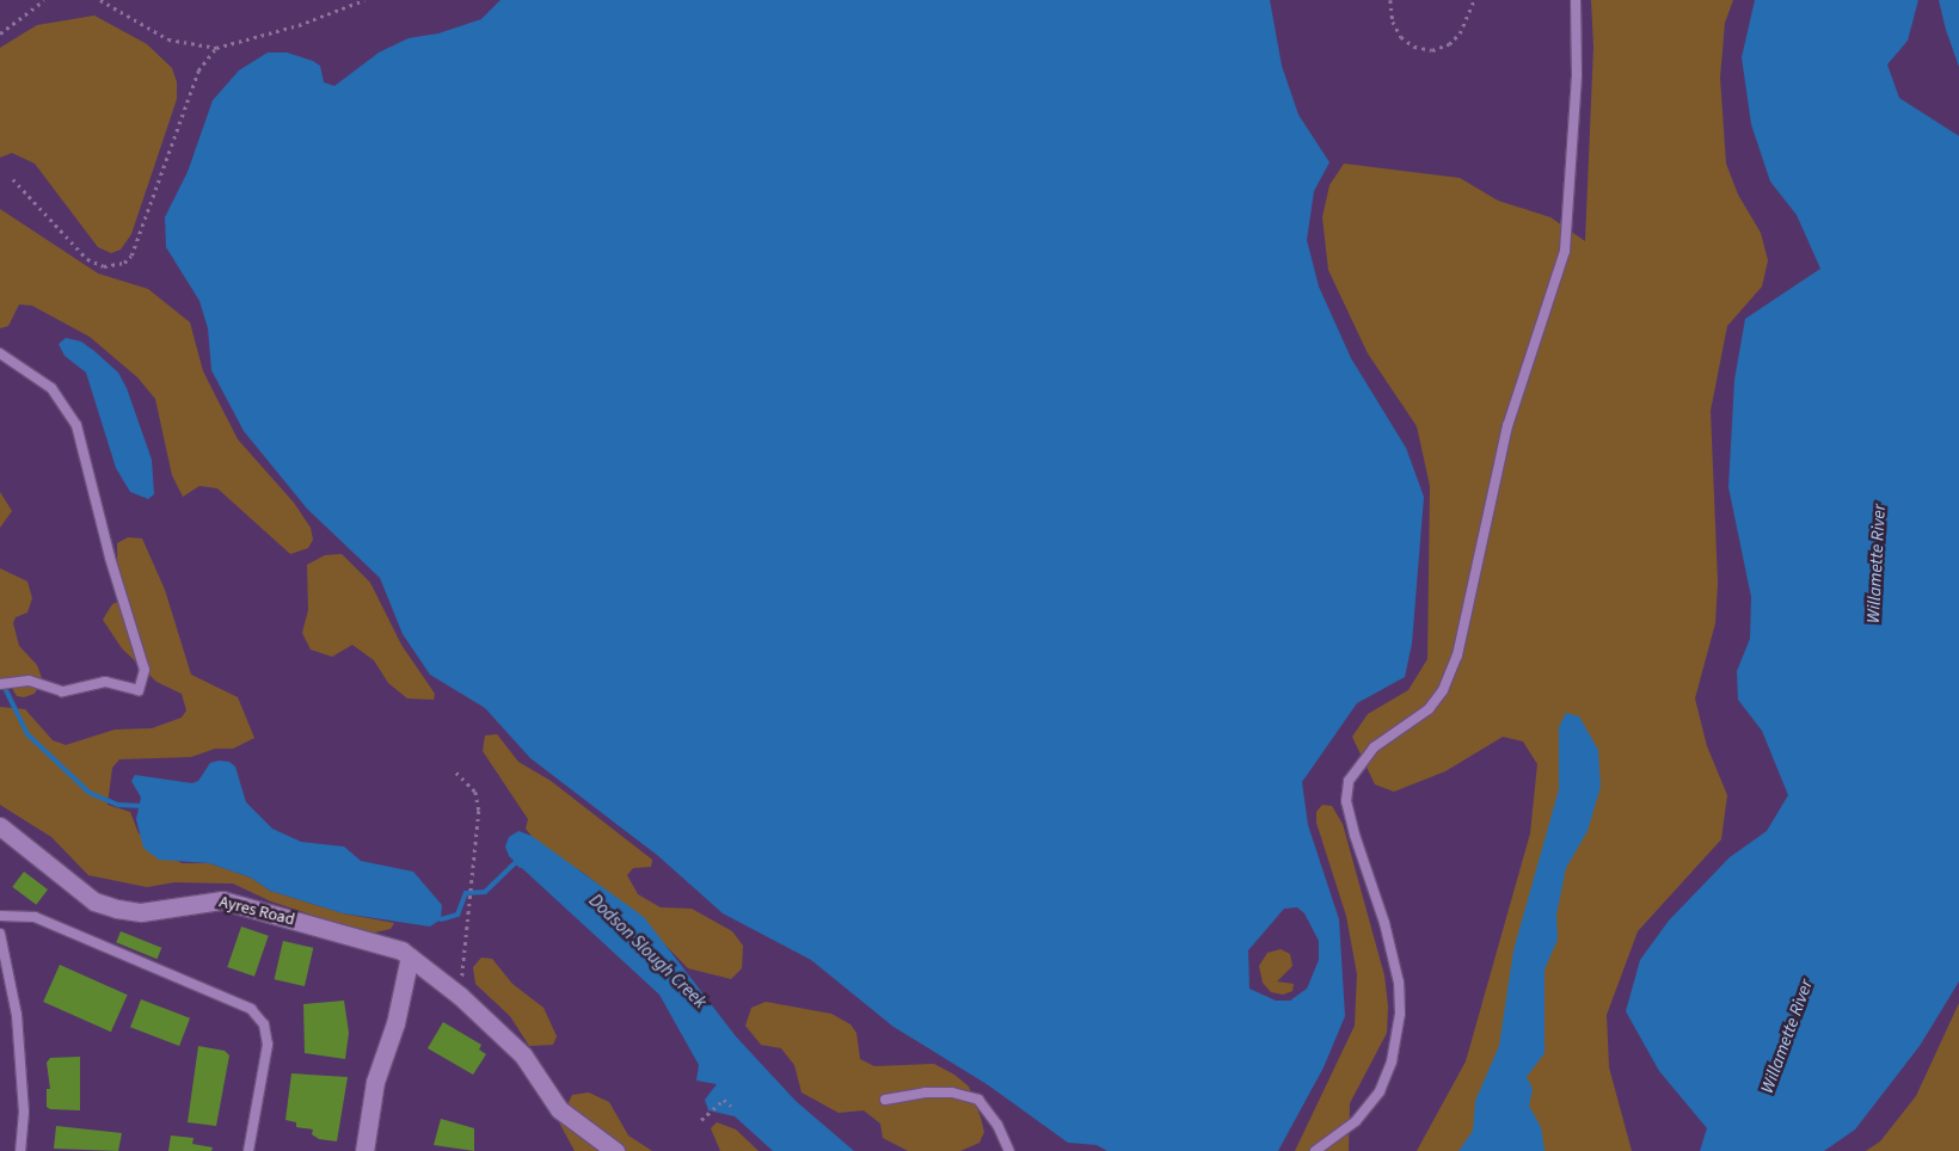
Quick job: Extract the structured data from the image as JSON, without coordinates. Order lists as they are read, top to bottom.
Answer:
{
  "streets": {
    "street": ["Ayres Road"]
  },
  "water": ["Willamette River", "Dodson Slough Creek"]
}
